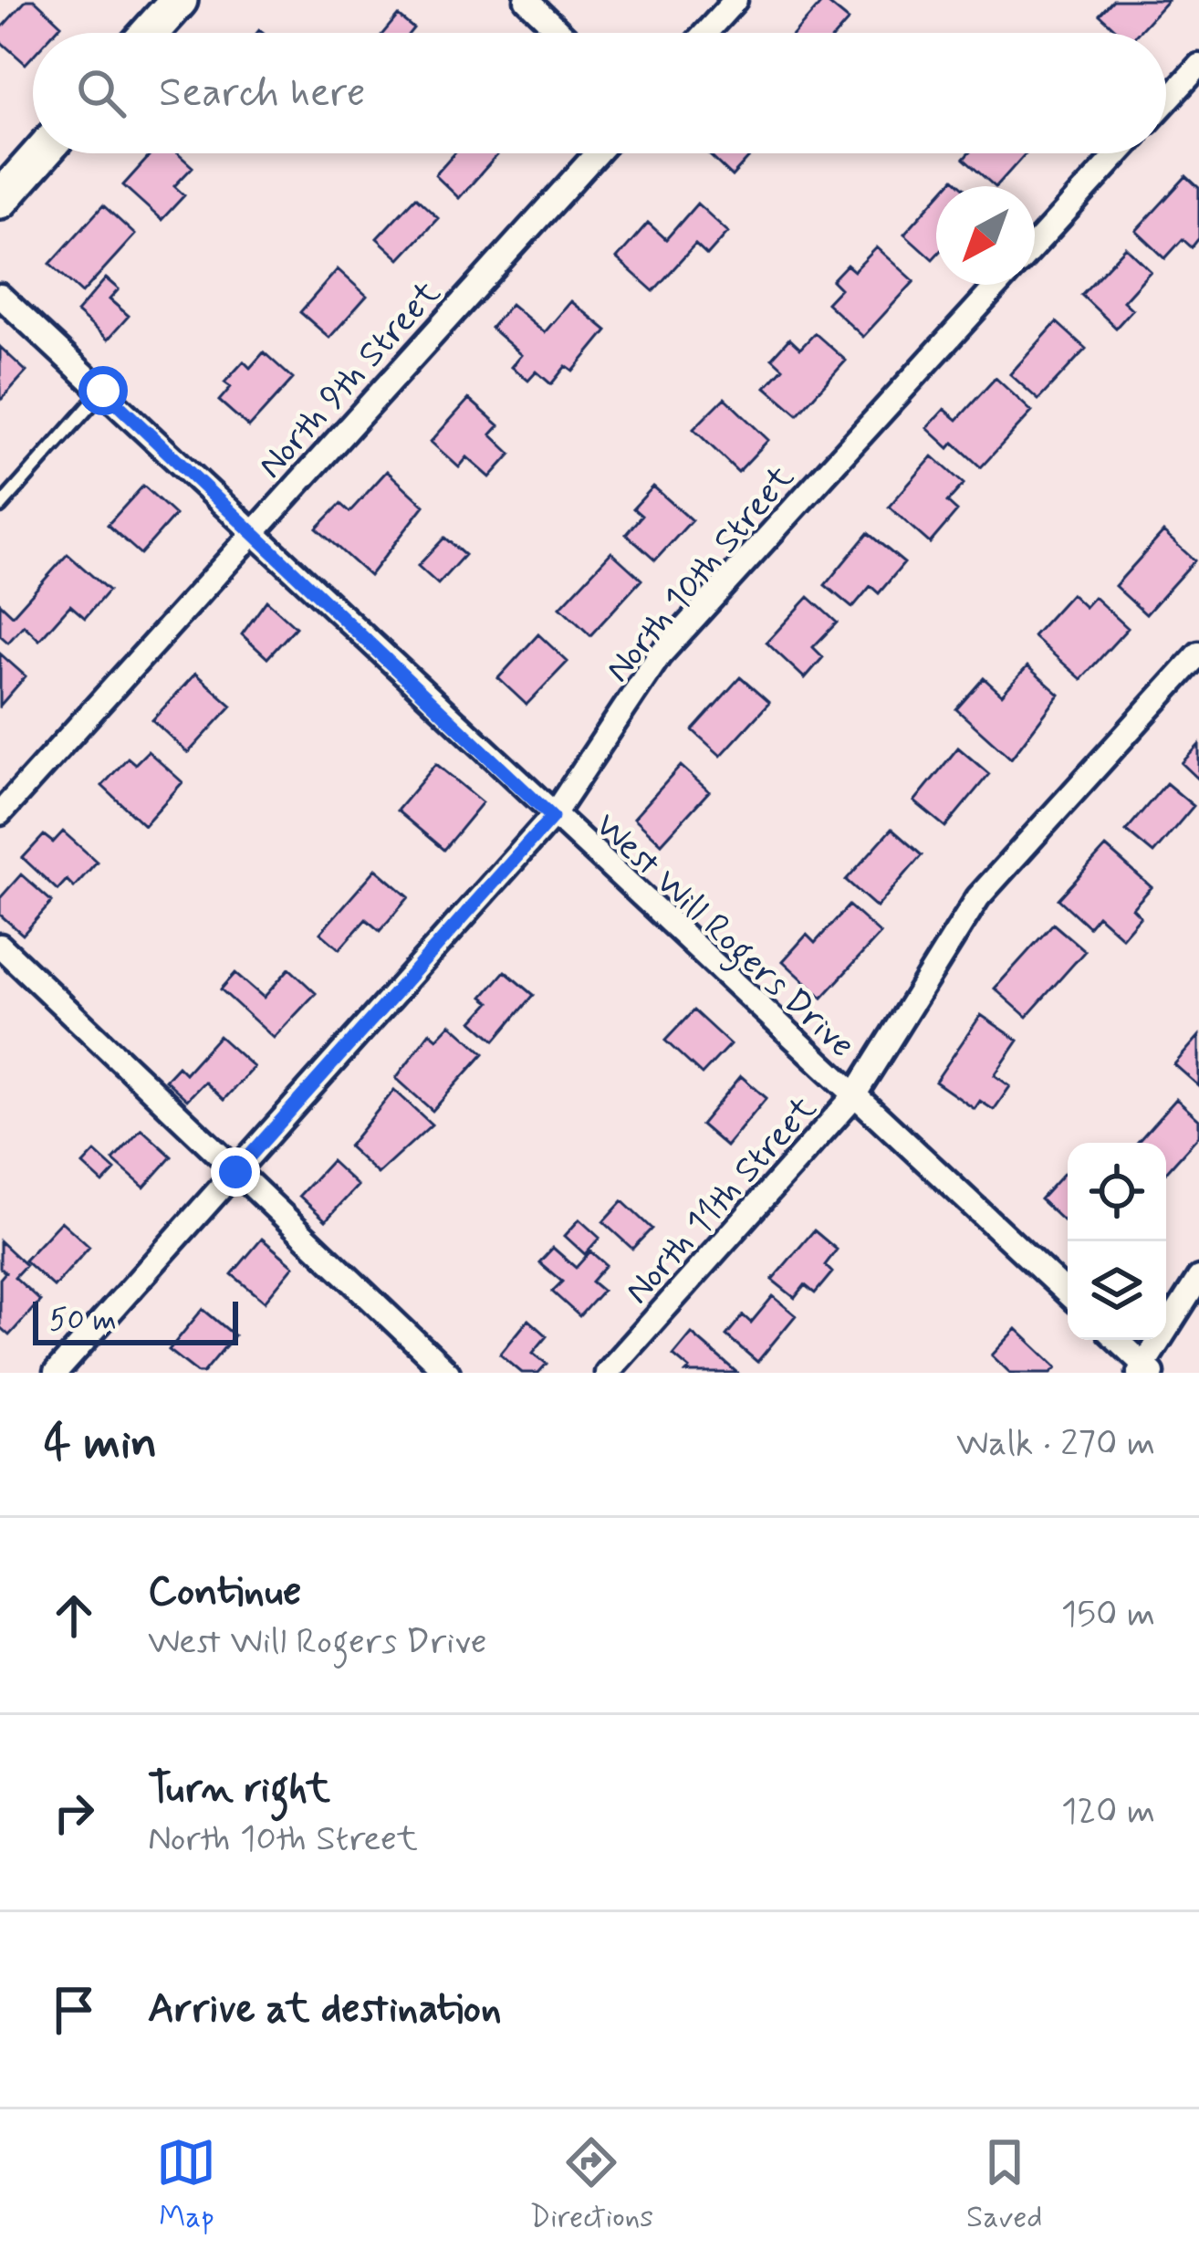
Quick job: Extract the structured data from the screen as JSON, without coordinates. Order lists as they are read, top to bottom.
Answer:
{
  "streets": {
    "street": [
      "North 9th Street",
      "North 10th Street",
      "West Will Rogers Drive",
      "North 11th Street"
    ]
  },
  "crossings": [
    ["North 9th Street", "West Will Rogers Drive"],
    ["North 10th Street", "West Will Rogers Drive"],
    ["West Will Rogers Drive", "North 11th Street"]
  ],
  "scale_bar": "50 m",
  "north": "bottom left",
  "page": {
    "search": "Search here",
    "scale": "50 m",
    "heading": ["4 min", "Walk · 270 m"],
    "list": [
      ["Continue", "West Will Rogers Drive", "150 m"],
      ["Turn right", "North 10th Street", "120 m"],
      "Arrive at destination"
    ],
    "nav": ["Map", "Directions", "Saved"]
  }
}
